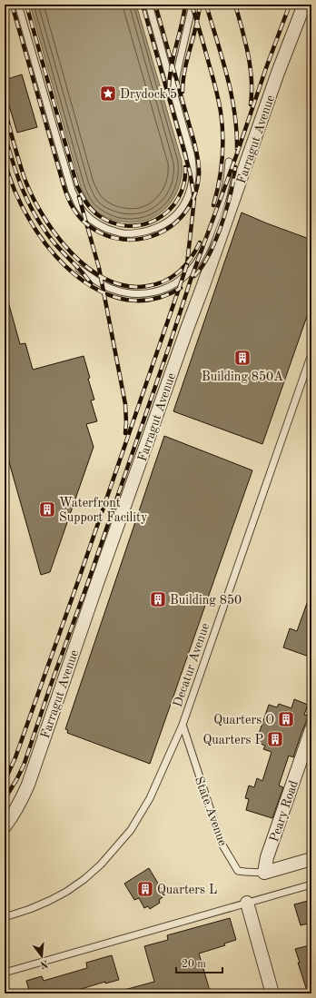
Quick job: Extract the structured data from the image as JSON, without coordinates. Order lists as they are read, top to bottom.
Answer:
{
  "streets": {
    "street": ["Farragut Avenue", "Peary Road"],
    "lane": ["Decatur Avenue", "State Avenue"]
  },
  "crossings": [
    ["Decatur Avenue", "State Avenue"],
    ["State Avenue", "Peary Road"]
  ],
  "places": {
    "place": ["Drydock 5"],
    "building": [
      "Building 850A",
      "Waterfront Support Facility",
      "Building 850",
      "Quarters O",
      "Quarters P",
      "Quarters L"
    ]
  },
  "scale_bar": "20 m",
  "north": "bottom"
}
